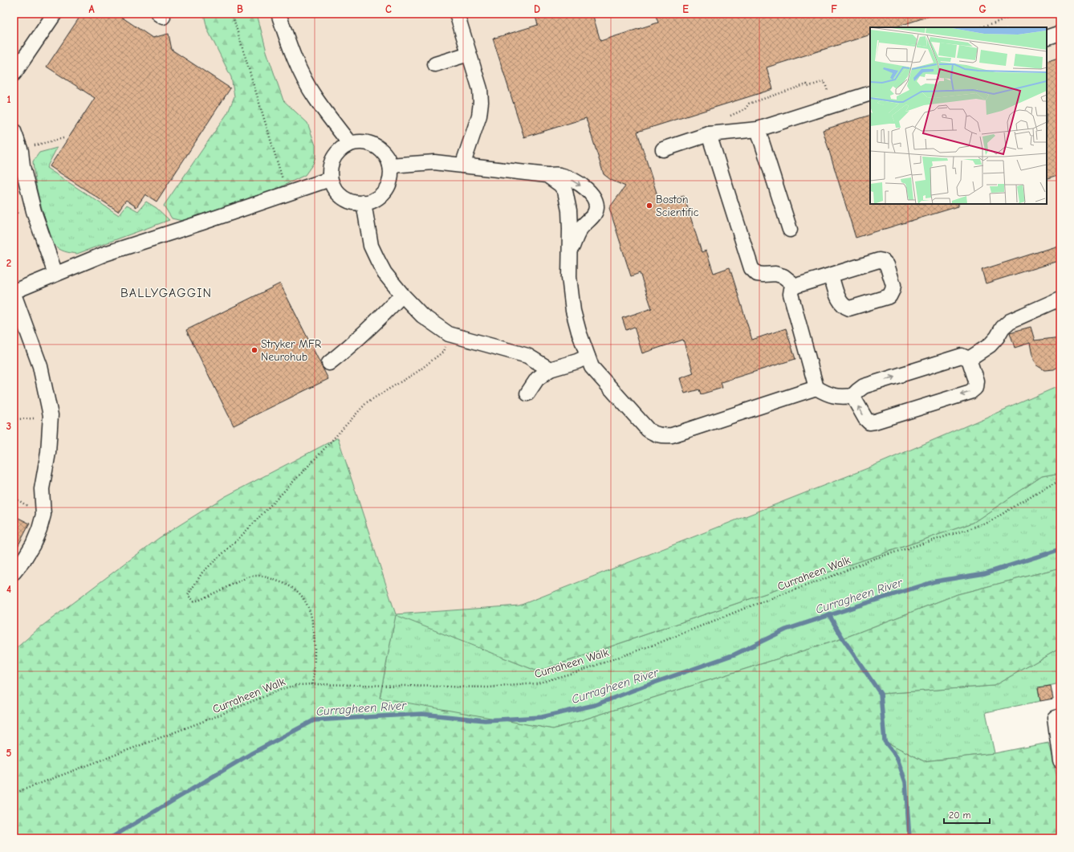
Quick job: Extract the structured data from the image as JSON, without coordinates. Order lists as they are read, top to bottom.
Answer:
{
  "streets": {
    "path": ["Curraheen Walk"]
  },
  "districts": ["BALLYGAGGIN"],
  "water": ["Curragheen River"],
  "places": ["Boston Scientific", "Stryker MFR Neurohub"],
  "scale_bar": "20 m",
  "grid": {
    "columns": [
      "A",
      "B",
      "C",
      "D",
      "E",
      "F",
      "G"
    ],
    "rows": [
      "1",
      "2",
      "3",
      "4",
      "5"
    ]
  }
}
